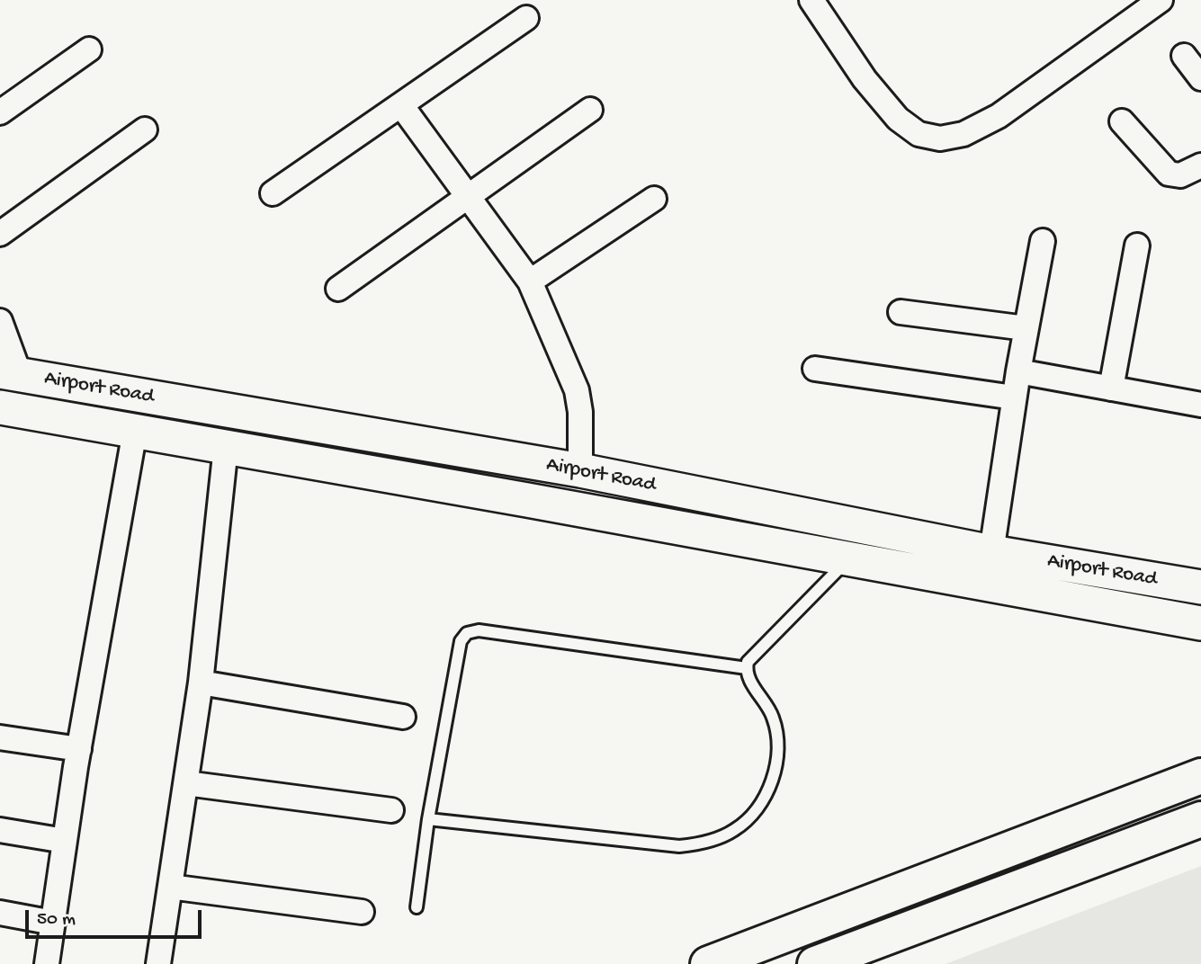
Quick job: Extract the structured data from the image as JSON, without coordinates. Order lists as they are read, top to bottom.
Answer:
{
  "streets": {
    "main road": ["Airport Road"]
  },
  "scale_bar": "50 m"
}
